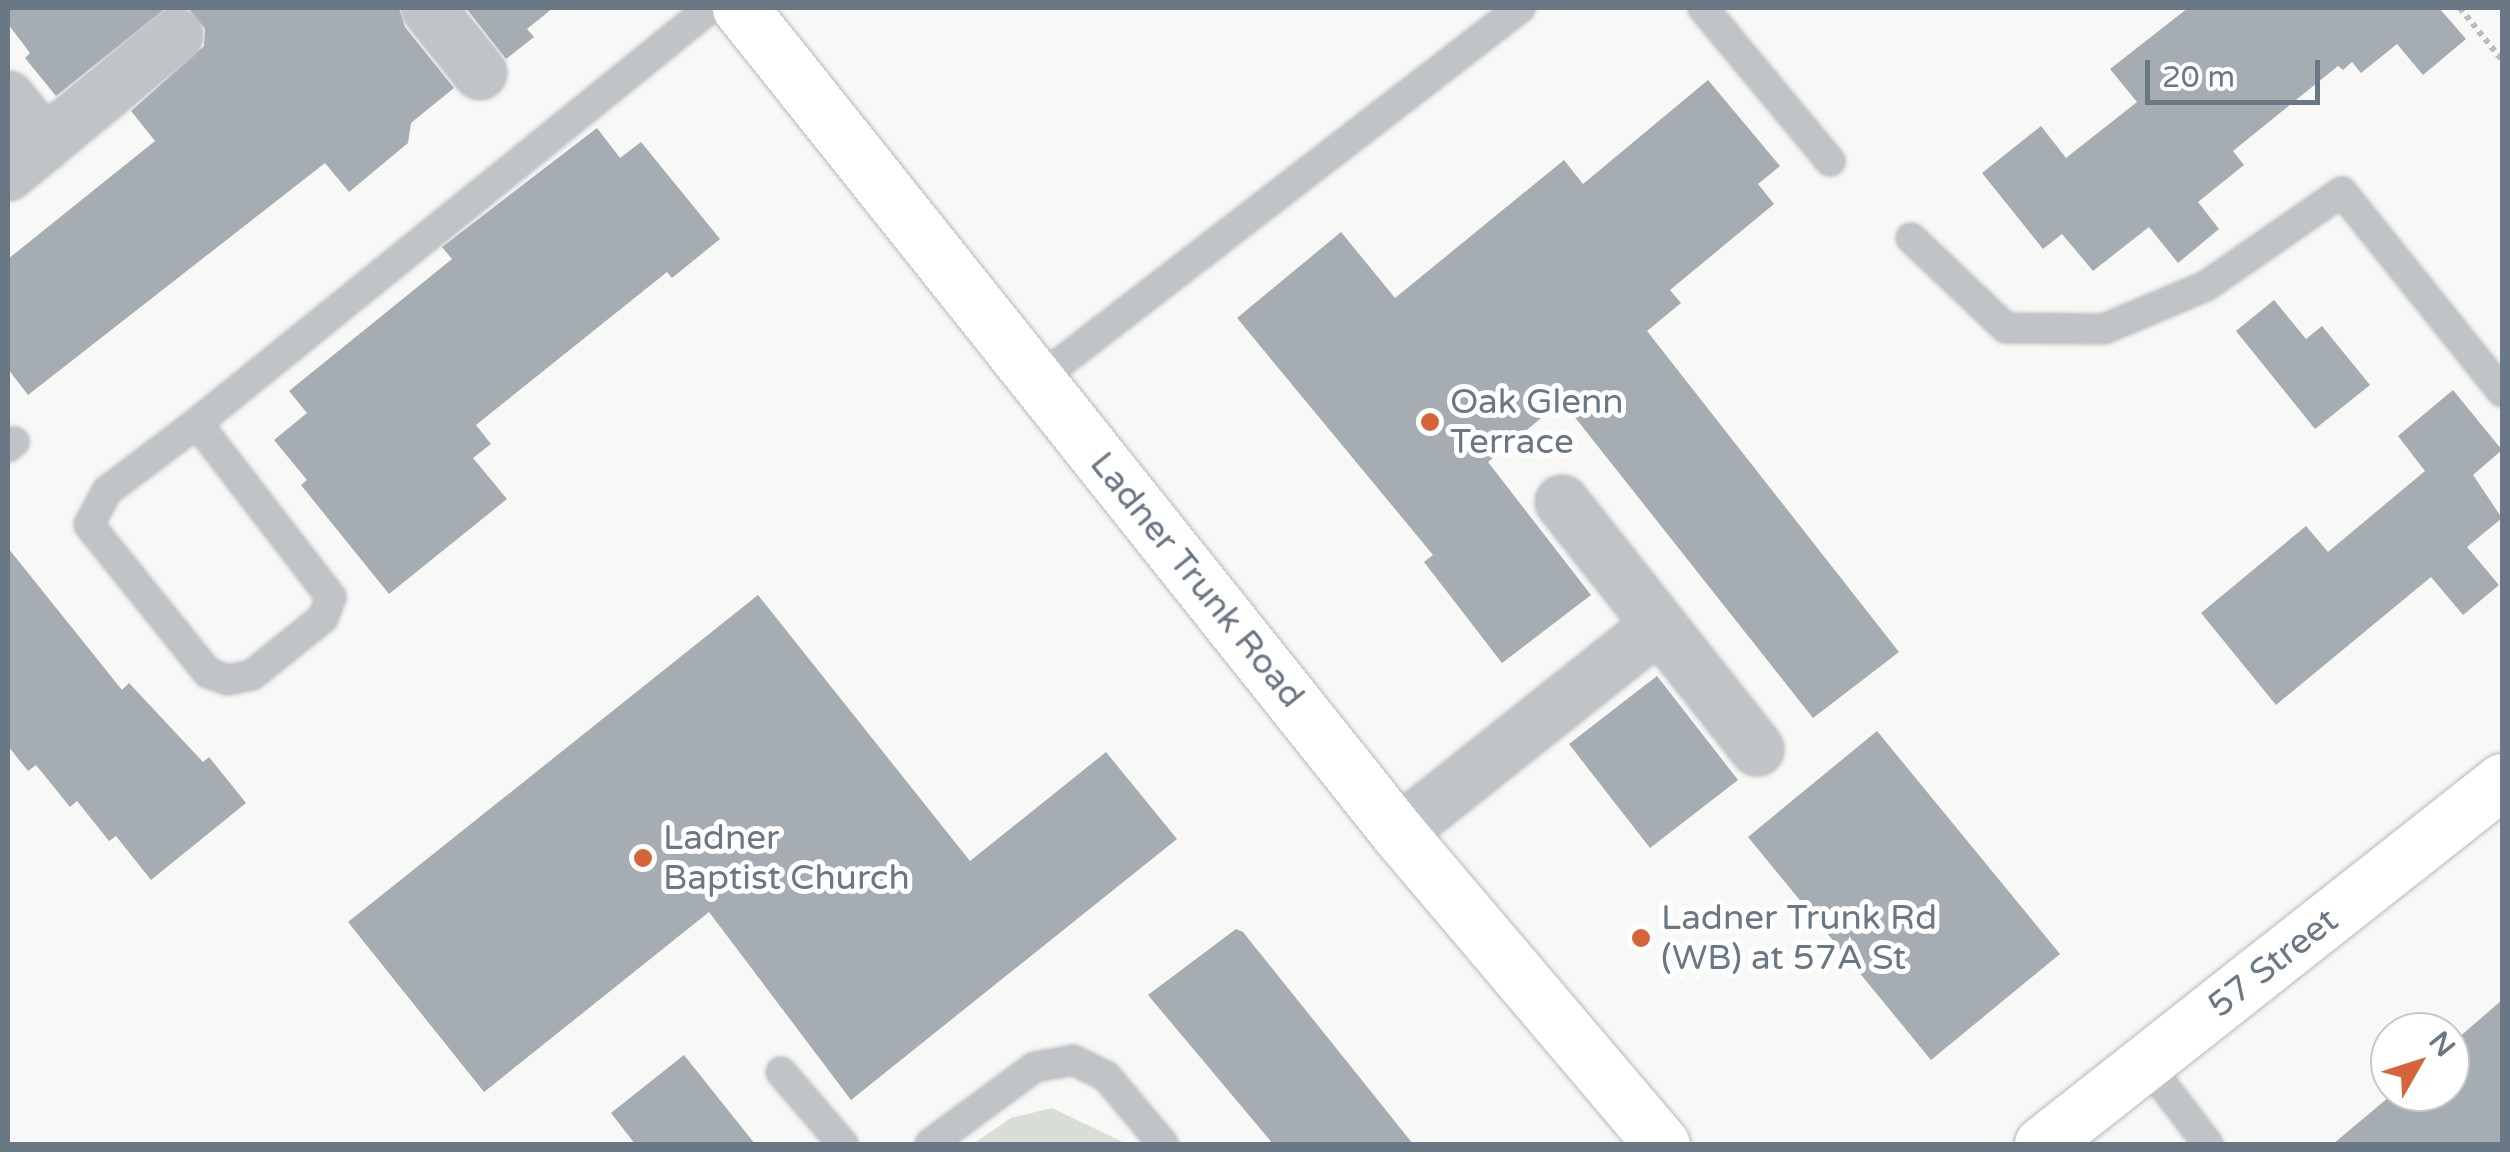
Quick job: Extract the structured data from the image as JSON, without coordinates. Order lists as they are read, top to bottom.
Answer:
{
  "streets": {
    "main road": ["Ladner Trunk Road", "57 Street"]
  },
  "places": ["Oak Glenn Terrace", "Ladner Baptist Church", "Ladner Trunk Rd (WB) at 57A St"],
  "scale_bar": "20 m",
  "north": "top right"
}
